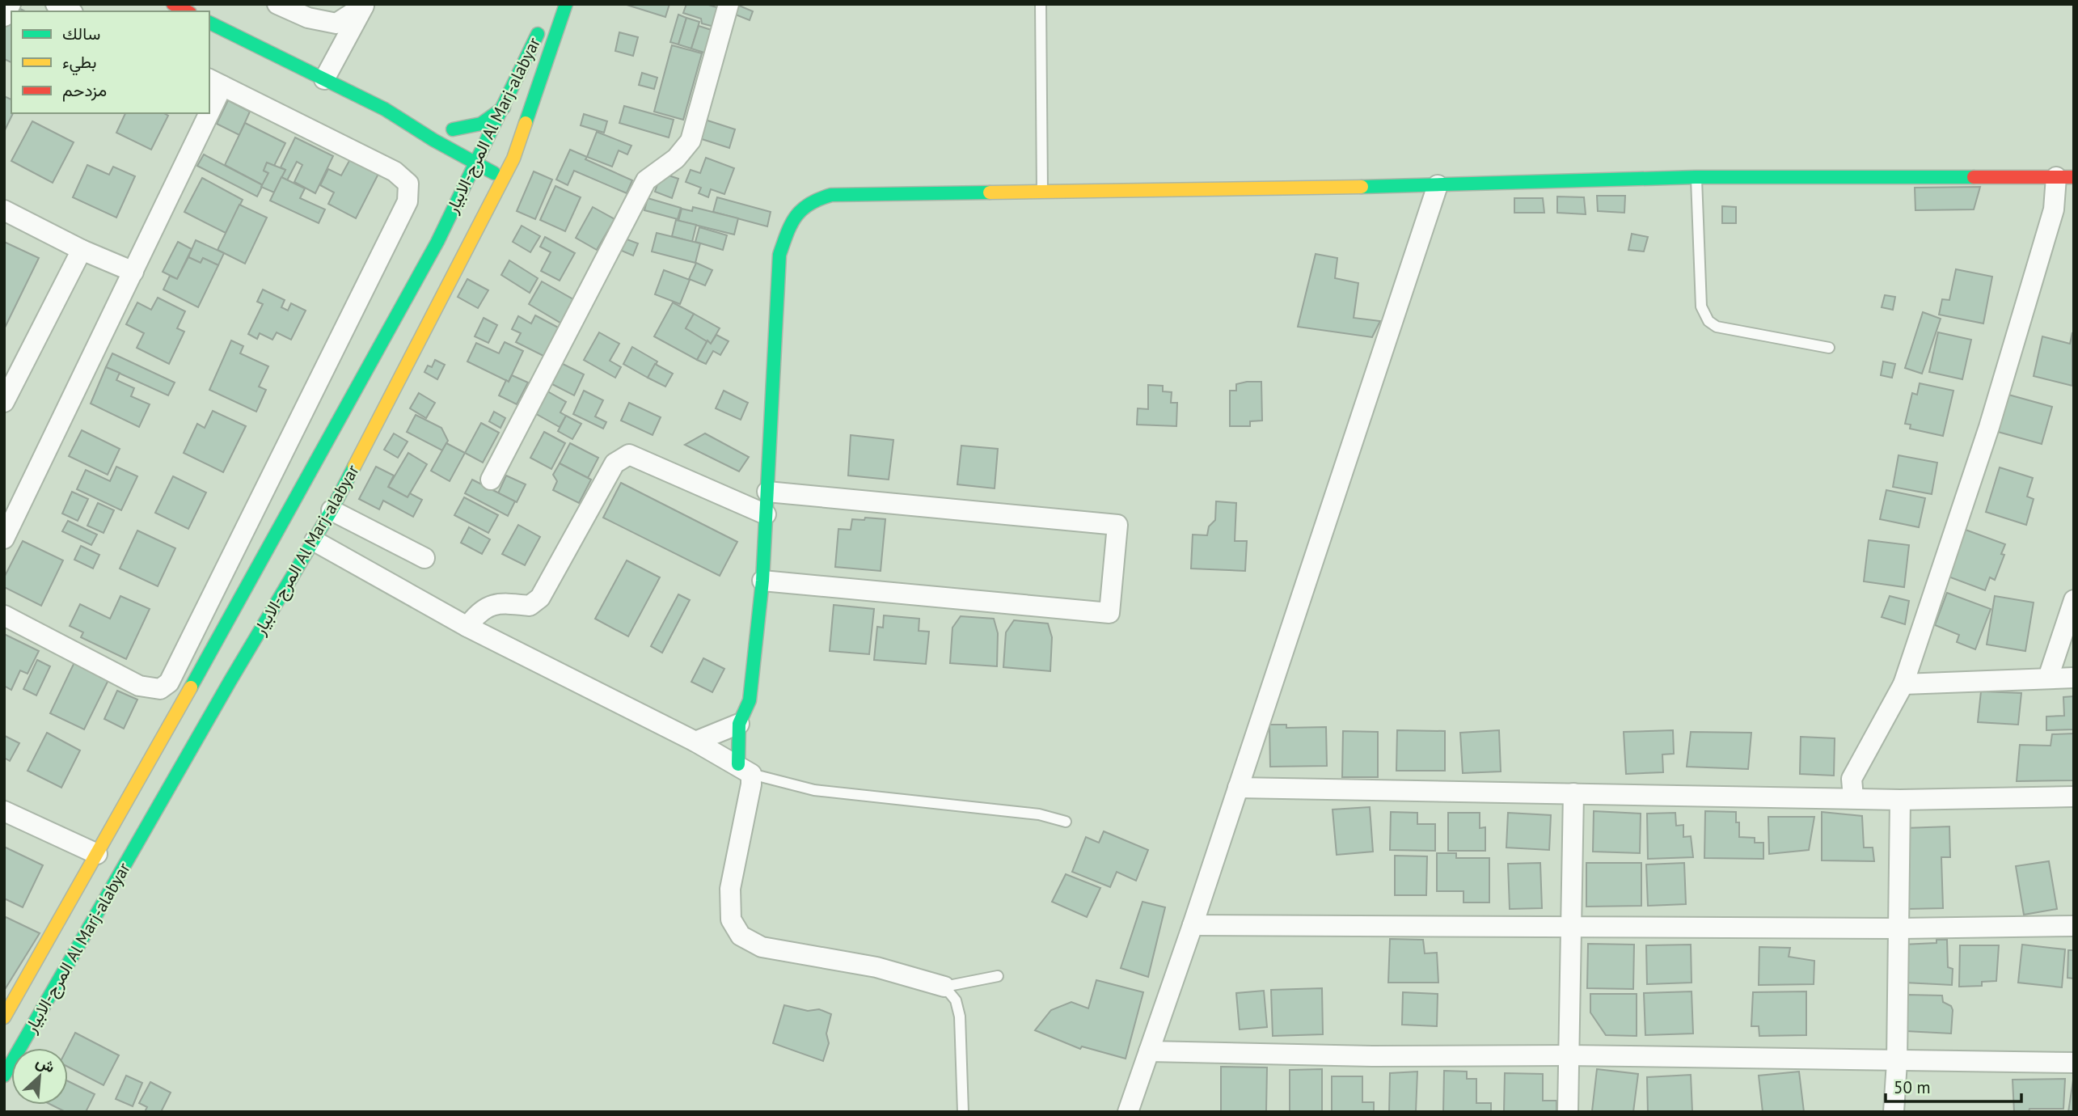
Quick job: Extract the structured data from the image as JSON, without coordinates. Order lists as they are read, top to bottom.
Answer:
{
  "streets": {
    "main road": ["المرج-الابيار Al Marj-alabyar"]
  },
  "legend": ["سالك", "بطيء", "مزدحم"],
  "scale_bar": "50 m",
  "north": "top right"
}
